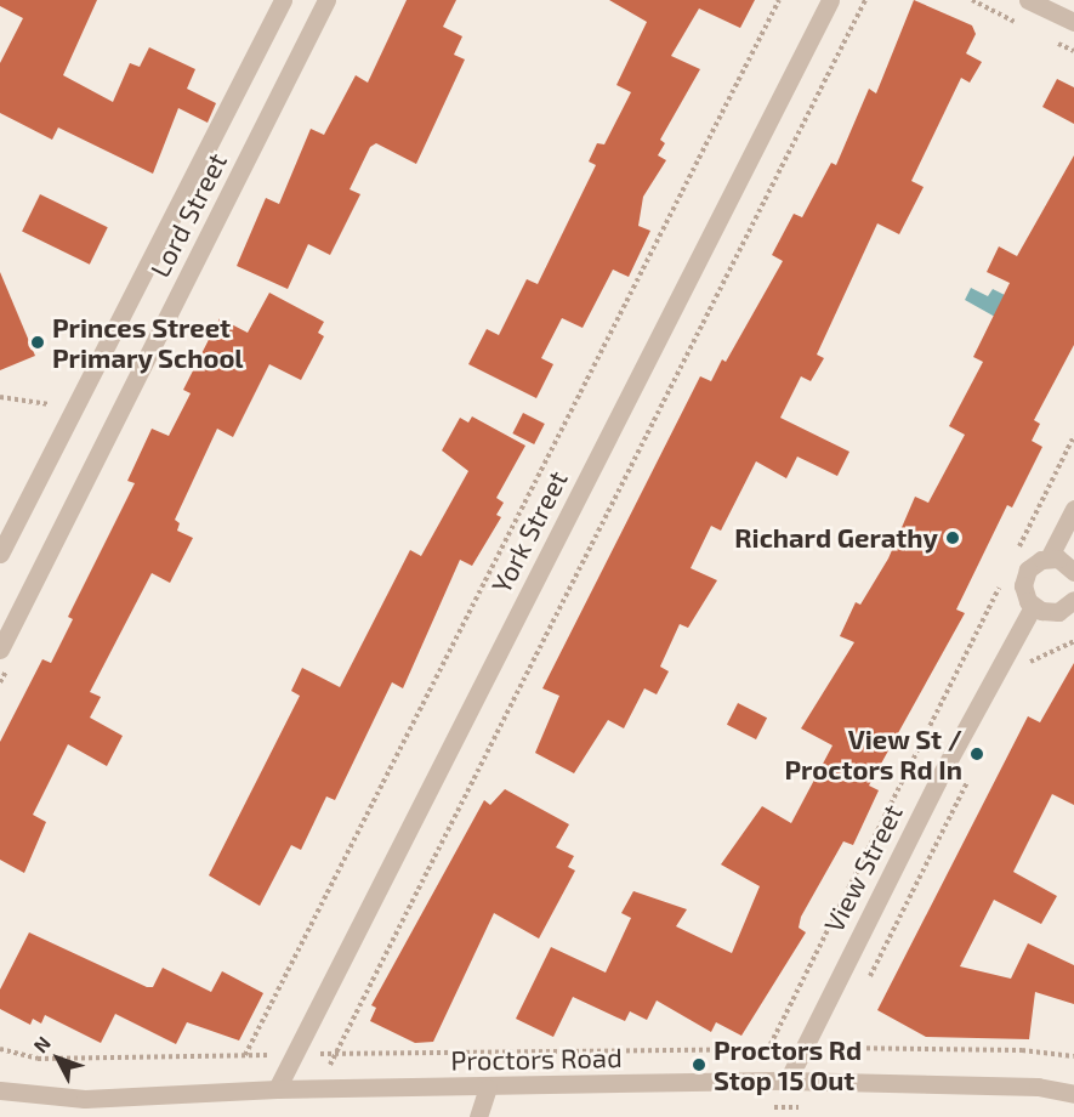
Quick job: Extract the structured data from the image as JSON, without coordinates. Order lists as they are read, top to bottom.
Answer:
{
  "streets": {
    "street": [
      "Lord Street",
      "York Street",
      "View Street",
      "Proctors Road"
    ]
  },
  "crossings": [
    ["York Street", "Proctors Road"],
    ["View Street", "Proctors Road"]
  ],
  "places": [
    "Princes Street Primary School",
    "Richard Gerathy",
    "View St / Proctors Rd In",
    "Proctors Rd Stop 15 Out"
  ],
  "north": "top left"
}
